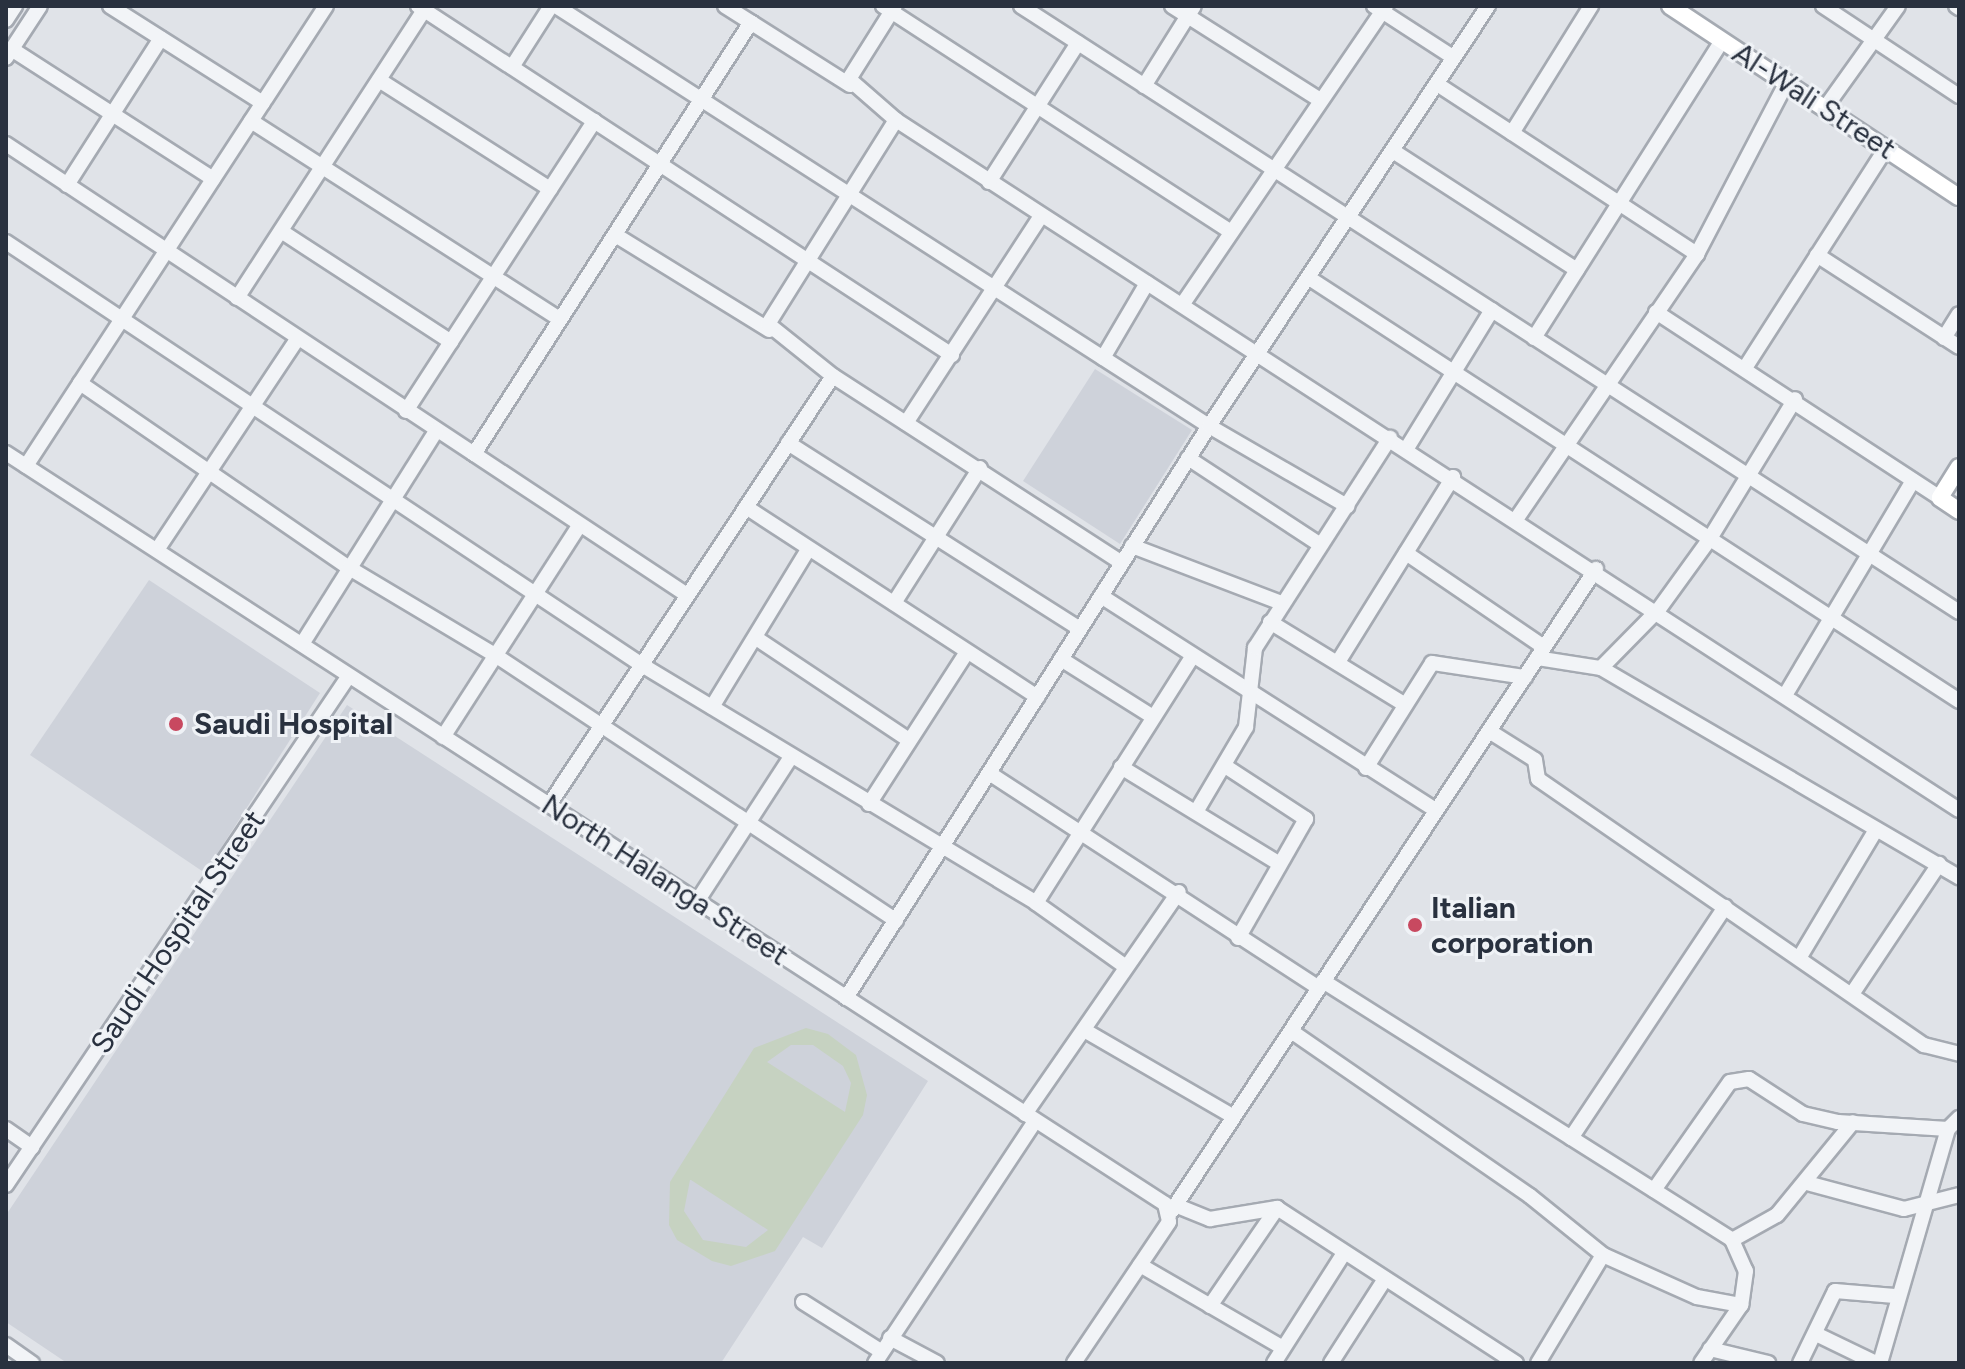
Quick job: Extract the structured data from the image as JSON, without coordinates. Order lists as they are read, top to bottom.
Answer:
{
  "streets": {
    "main road": ["Al-Wali Street"],
    "street": ["North Halanga Street", "Saudi Hospital Street"]
  },
  "crossings": [
    ["North Halanga Street", "Saudi Hospital Street"]
  ],
  "places": ["Saudi Hospital", "Italian corporation"]
}
